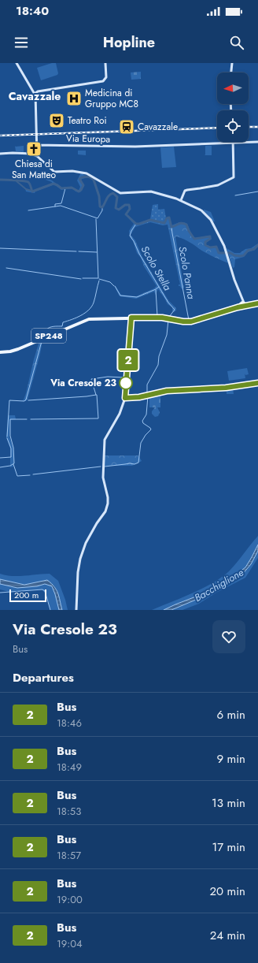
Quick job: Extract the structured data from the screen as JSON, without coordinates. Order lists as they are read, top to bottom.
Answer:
{
  "streets": {
    "main road": ["SP248"],
    "street": ["Via Europa"]
  },
  "districts": ["Cavazzale"],
  "water": ["Scolo Stella", "Scolo Panna", "Bacchiglione"],
  "places": {
    "hospital": ["Medicina di Gruppo MC8"],
    "theatre": ["Teatro Roi"],
    "station": ["Cavazzale"],
    "church": ["Chiesa di San Matteo"],
    "other": ["Via Cresole 23"]
  },
  "lines": ["bus line 2"],
  "scale_bar": "200 m",
  "north": "left",
  "page": {
    "status": "18:40",
    "header": "Hopline",
    "on_map": "2",
    "scale": "200 m",
    "heading": [
      ["Via Cresole 23", "Bus"],
      "Departures"
    ],
    "list": [
      {
        "mark": "2",
        "name": "Bus",
        "note": "18:46",
        "value": "6 min"
      },
      {
        "mark": "2",
        "name": "Bus",
        "note": "18:49",
        "value": "9 min"
      },
      {
        "mark": "2",
        "name": "Bus",
        "note": "18:53",
        "value": "13 min"
      },
      {
        "mark": "2",
        "name": "Bus",
        "note": "18:57",
        "value": "17 min"
      },
      {
        "mark": "2",
        "name": "Bus",
        "note": "19:00",
        "value": "20 min"
      },
      {
        "mark": "2",
        "name": "Bus",
        "note": "19:04",
        "value": "24 min"
      }
    ]
  }
}
